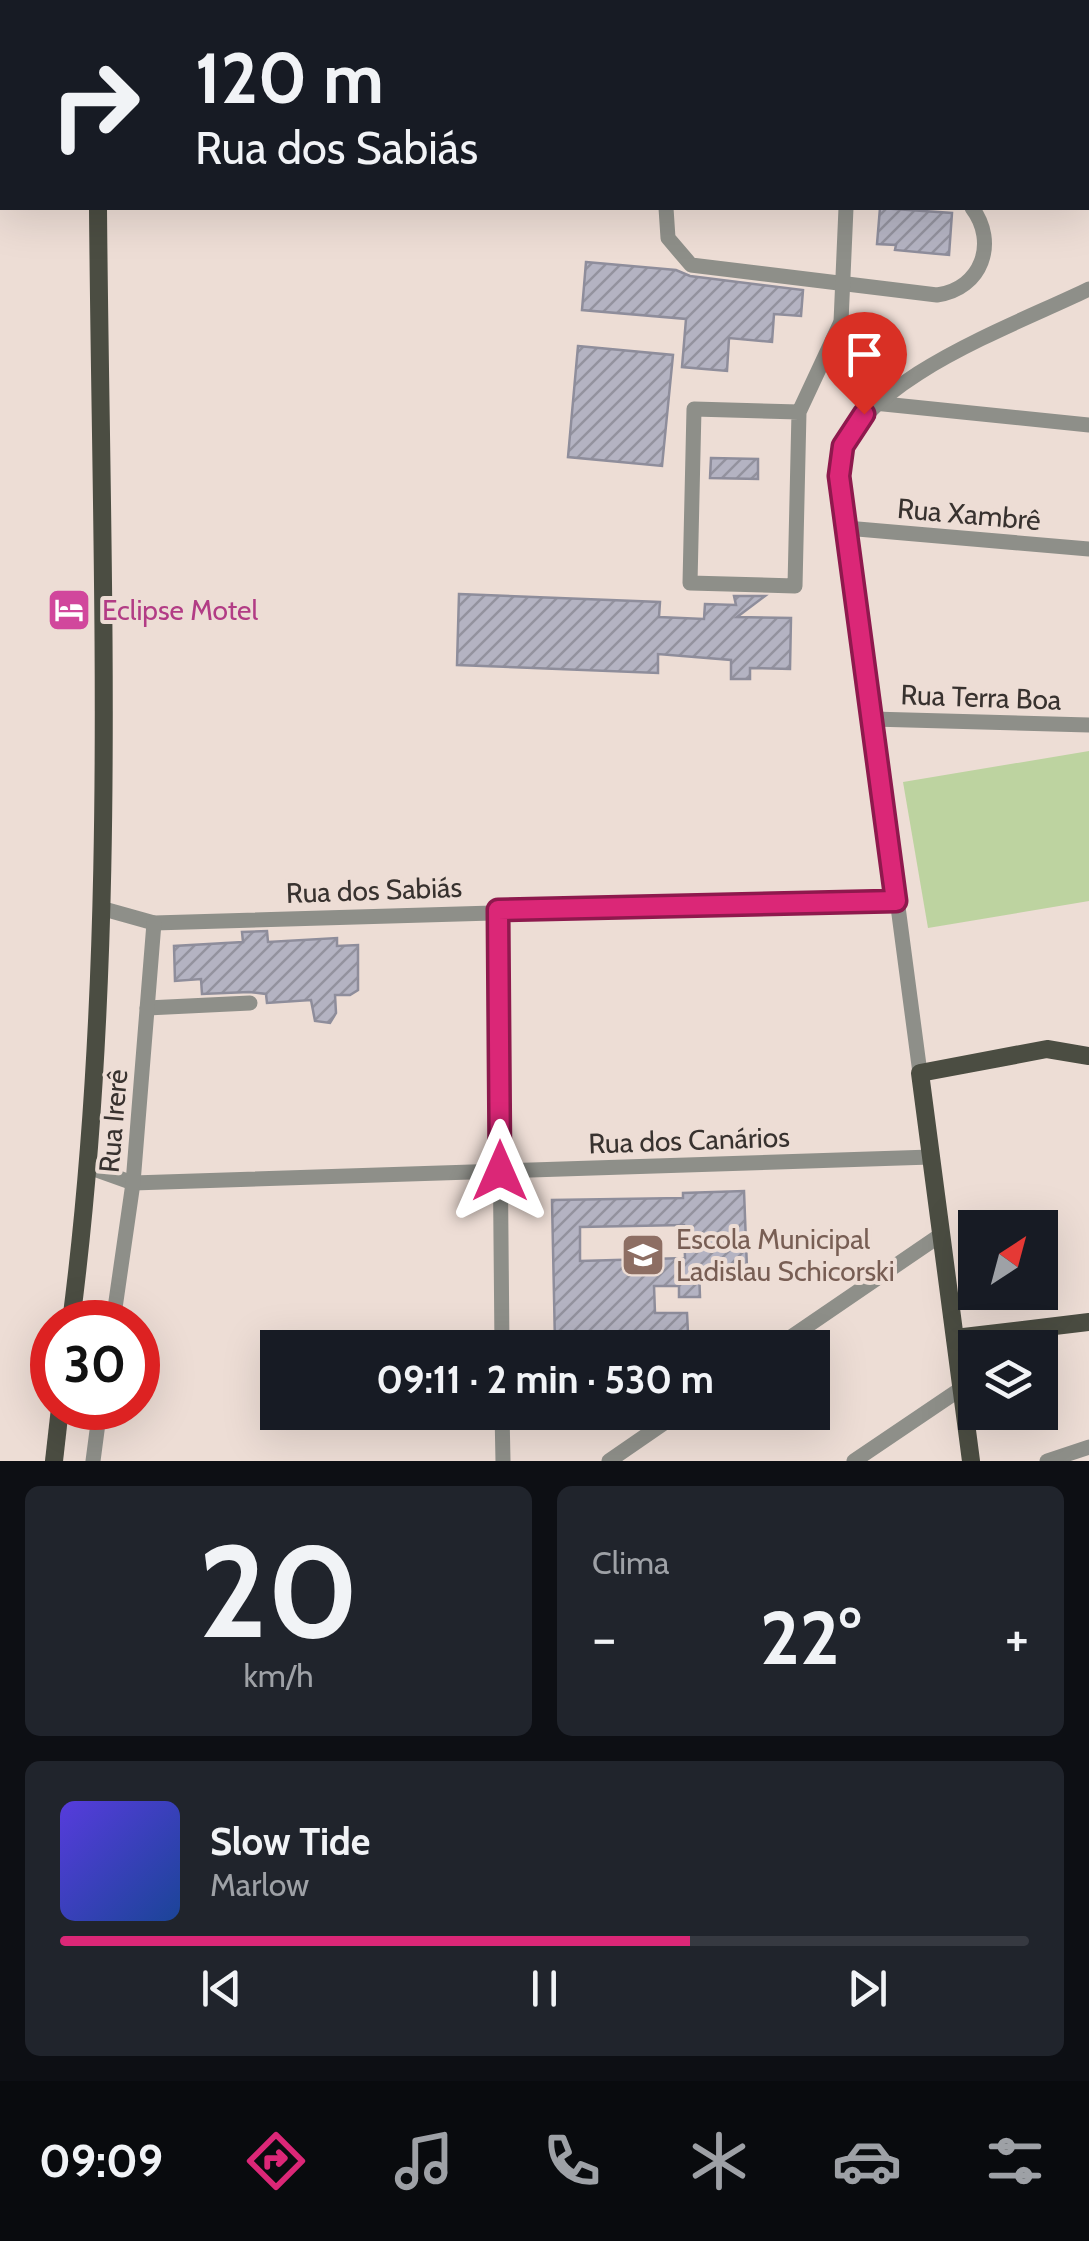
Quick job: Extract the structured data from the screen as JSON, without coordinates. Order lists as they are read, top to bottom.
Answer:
{
  "streets": {
    "street": [
      "Rua Xambrê",
      "Rua Terra Boa",
      "Rua dos Sabiás",
      "Rua Irerê",
      "Rua dos Canários"
    ]
  },
  "crossings": [
    ["Rua dos Sabiás", "Rua Irerê"],
    ["Rua Irerê", "Rua dos Canários"]
  ],
  "places": {
    "hotel": ["Eclipse Motel"],
    "school or university": ["Escola Municipal Ladislau Schicorski"]
  },
  "north": "top right",
  "page": {
    "turn": ["120 m", "Rua dos Sabiás"],
    "limit": "30",
    "trip": "09:11 · 2 min · 530 m",
    "tile": [
      ["20", "km/h"],
      "Clima"
    ],
    "heat": ["−", "22°", "+"],
    "song": ["Slow Tide", "Marlow"],
    "tabs": "09:09"
  }
}
